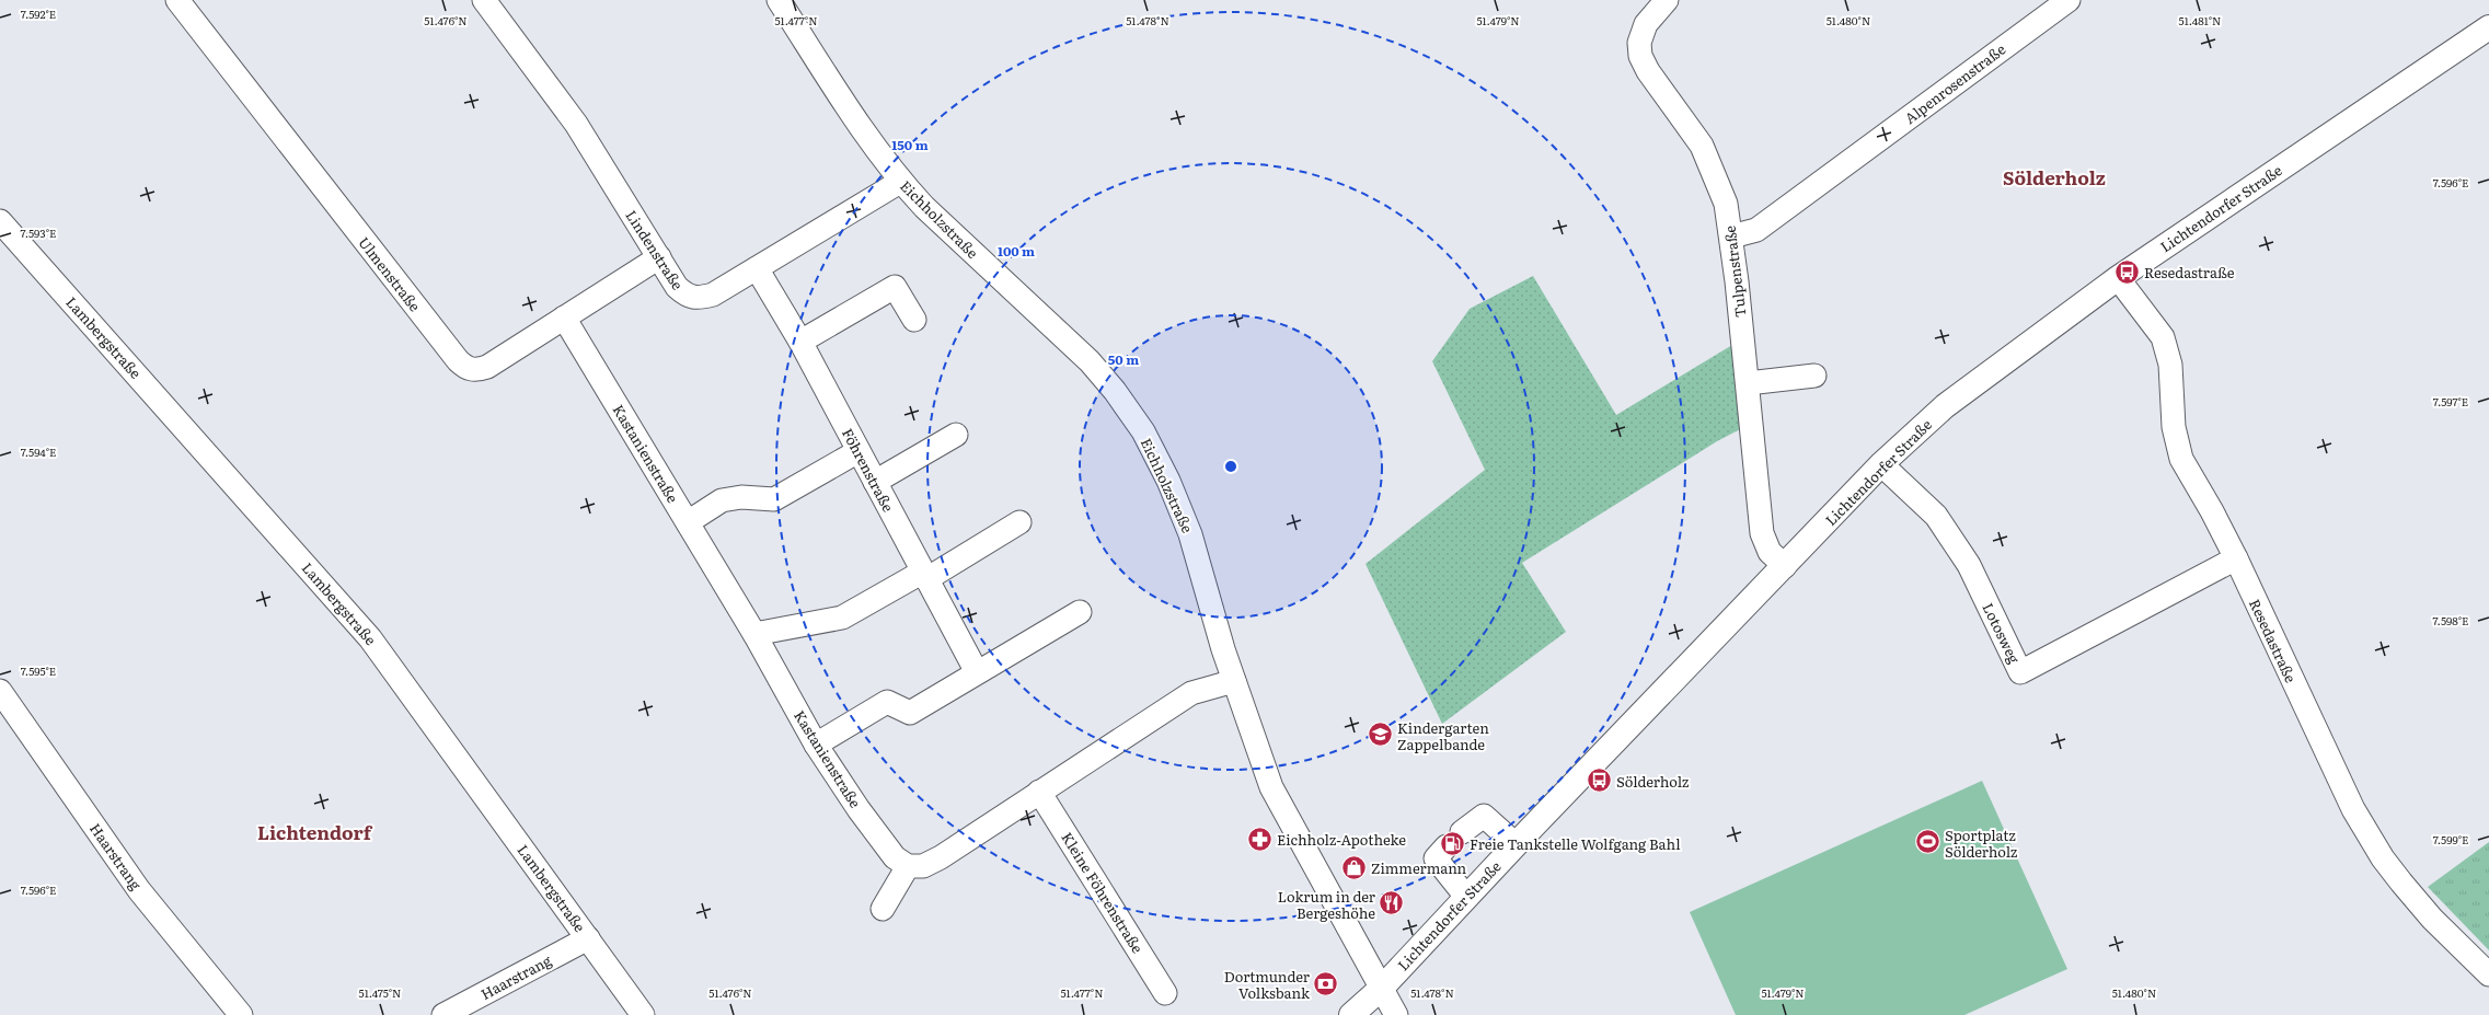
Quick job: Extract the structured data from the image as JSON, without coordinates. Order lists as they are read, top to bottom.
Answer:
{
  "streets": {
    "main road": ["Lichtendorfer Straße"],
    "street": [
      "Alpenrosenstraße",
      "Eichholzstraße",
      "Lindenstraße",
      "Tulpenstraße",
      "Ulmenstraße",
      "Lambergstraße",
      "Kastanienstraße",
      "Föhrenstraße",
      "Lotosweg",
      "Resedastraße",
      "Haarstrang",
      "Kleine Föhrenstraße"
    ]
  },
  "crossings": [
    ["Alpenrosenstraße", "Tulpenstraße"],
    ["Lichtendorfer Straße", "Eichholzstraße"],
    ["Lichtendorfer Straße", "Tulpenstraße"],
    ["Lichtendorfer Straße", "Lotosweg"],
    ["Lichtendorfer Straße", "Resedastraße"],
    ["Eichholzstraße", "Lindenstraße"],
    ["Lindenstraße", "Ulmenstraße"],
    ["Lindenstraße", "Föhrenstraße"],
    ["Ulmenstraße", "Kastanienstraße"],
    ["Lambergstraße", "Haarstrang"],
    ["Lotosweg", "Resedastraße"]
  ],
  "districts": ["Sölderholz", "Lichtendorf"],
  "places": {
    "bus stop": ["Resedastraße", "Sölderholz"],
    "school or university": ["Kindergarten Zappelbande"],
    "pharmacy": ["Eichholz-Apotheke"],
    "sports": ["Sportplatz Sölderholz"],
    "fuel station": ["Freie Tankstelle Wolfgang Bahl"],
    "shop": ["Zimmermann"],
    "restaurant": ["Lokrum in der Bergeshöhe"],
    "bank": ["Dortmunder Volksbank"]
  },
  "coordinates": [
    "7.592°E",
    "51.476°N",
    "51.477°N",
    "51.478°N",
    "51.479°N",
    "51.480°N",
    "51.481°N",
    "7.596°E",
    "7.593°E",
    "7.597°E",
    "7.594°E",
    "7.598°E",
    "7.595°E",
    "7.599°E",
    "51.475°N"
  ],
  "rings": ["150 m", "100 m", "50 m"]
}
